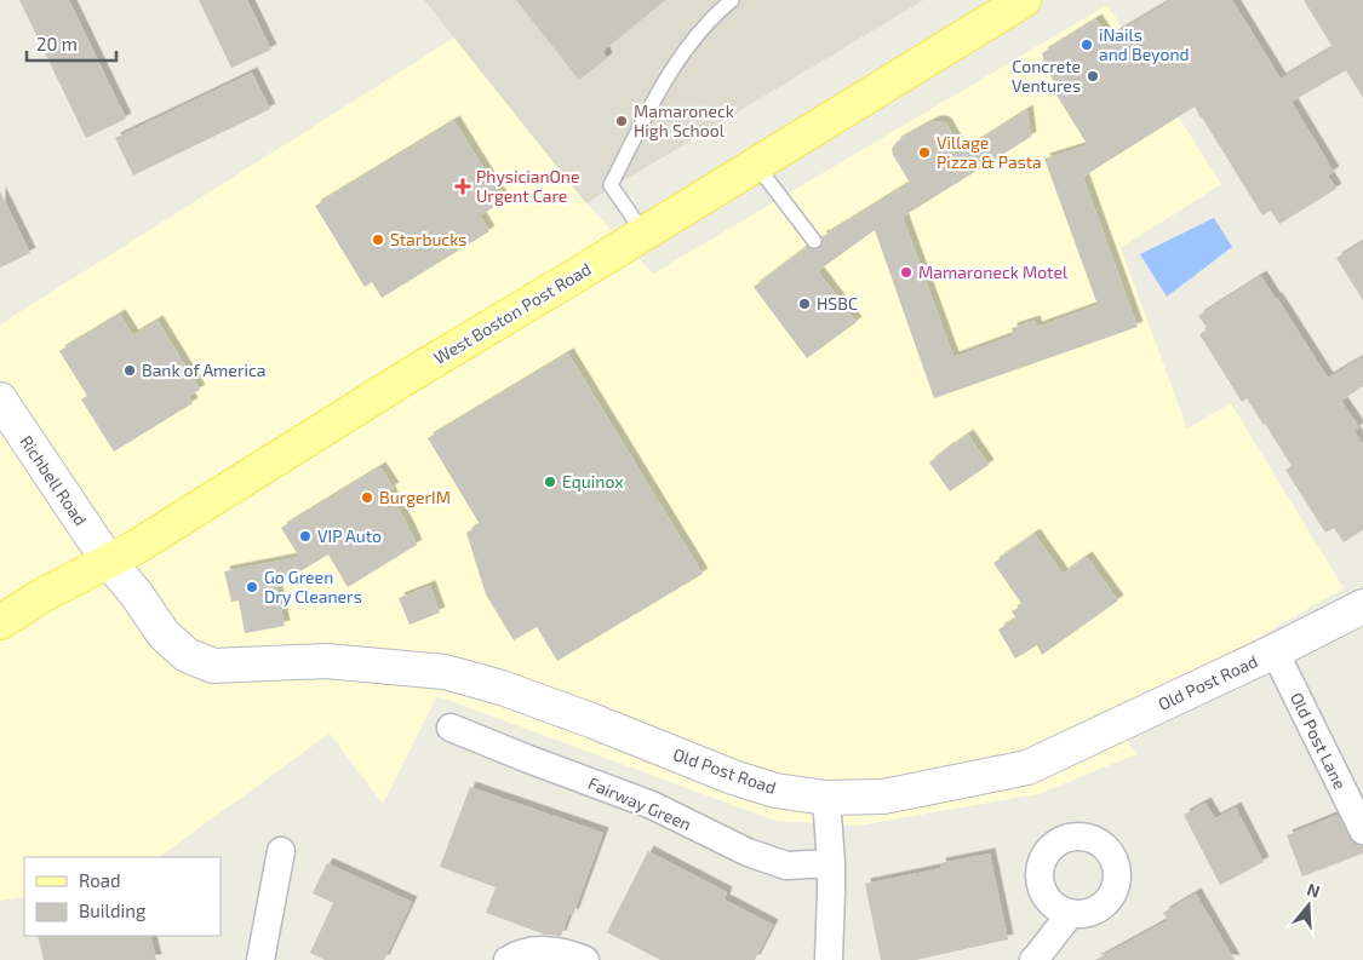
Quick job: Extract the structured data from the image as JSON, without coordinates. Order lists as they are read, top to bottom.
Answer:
{
  "streets": {
    "main road": ["West Boston Post Road"],
    "street": [
      "Richbell Road",
      "Old Post Road",
      "Old Post Lane",
      "Fairway Green"
    ]
  },
  "crossings": [
    ["West Boston Post Road", "Richbell Road"],
    ["West Boston Post Road", "Old Post Road"],
    ["Richbell Road", "Old Post Road"],
    ["Old Post Road", "Old Post Lane"]
  ],
  "places": {
    "other": [
      "iNails and Beyond",
      "Concrete Ventures",
      "Mamaroneck High School",
      "Village Pizza & Pasta",
      "Starbucks",
      "Mamaroneck Motel",
      "HSBC",
      "Bank of America",
      "Equinox",
      "BurgerIM",
      "VIP Auto",
      "Go Green Dry Cleaners"
    ],
    "health": ["PhysicianOne Urgent Care"]
  },
  "legend": ["Road", "Building"],
  "scale_bar": "20 m",
  "north": "top"
}
